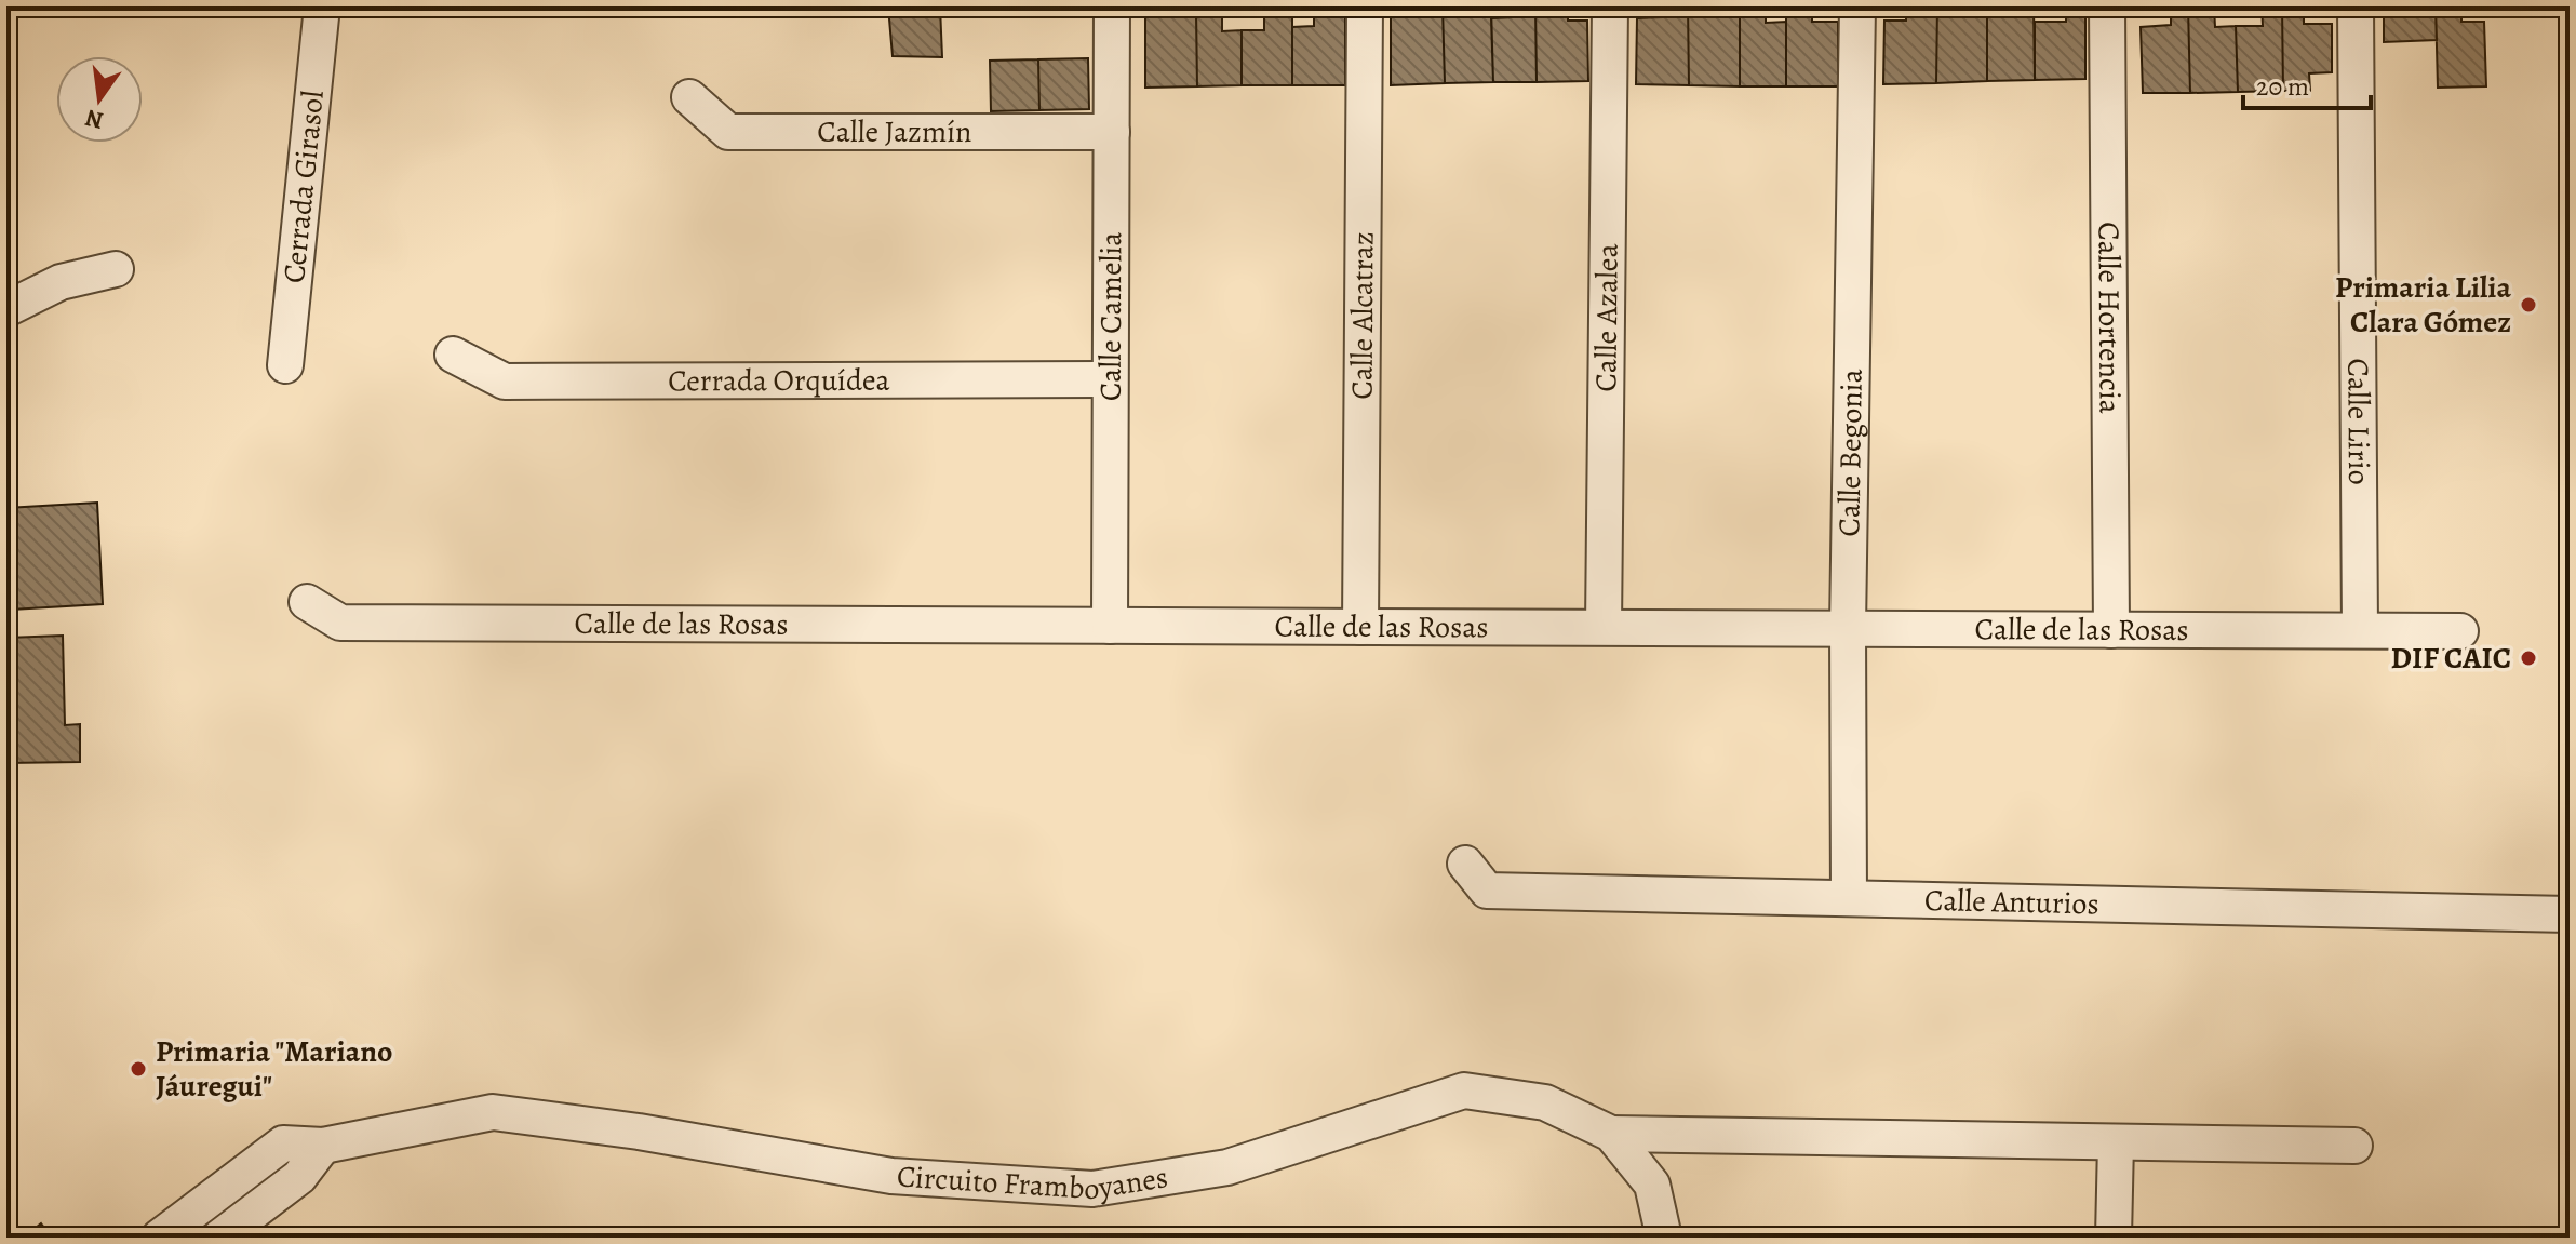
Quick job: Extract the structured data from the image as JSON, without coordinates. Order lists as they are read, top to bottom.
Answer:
{
  "streets": {
    "street": [
      "Calle Jazmín",
      "Cerrada Girasol",
      "Calle Camelia",
      "Calle Alcatraz",
      "Calle Azalea",
      "Calle Hortencia",
      "Cerrada Orquídea",
      "Calle Lirio",
      "Calle Begonia",
      "Calle de las Rosas",
      "Calle Anturios",
      "Circuito Framboyanes"
    ]
  },
  "crossings": [
    ["Calle Jazmín", "Calle Camelia"],
    ["Calle Camelia", "Cerrada Orquídea"],
    ["Calle Camelia", "Calle de las Rosas"],
    ["Calle Alcatraz", "Calle de las Rosas"],
    ["Calle Azalea", "Calle de las Rosas"],
    ["Calle Hortencia", "Calle de las Rosas"],
    ["Calle Lirio", "Calle de las Rosas"],
    ["Calle Begonia", "Calle de las Rosas"],
    ["Calle Begonia", "Calle Anturios"]
  ],
  "places": ["Primaria Lilia Clara Gómez", "DIF CAIC", "Primaria \"Mariano Jáuregui\""],
  "scale_bar": "20 m",
  "north": "bottom"
}
